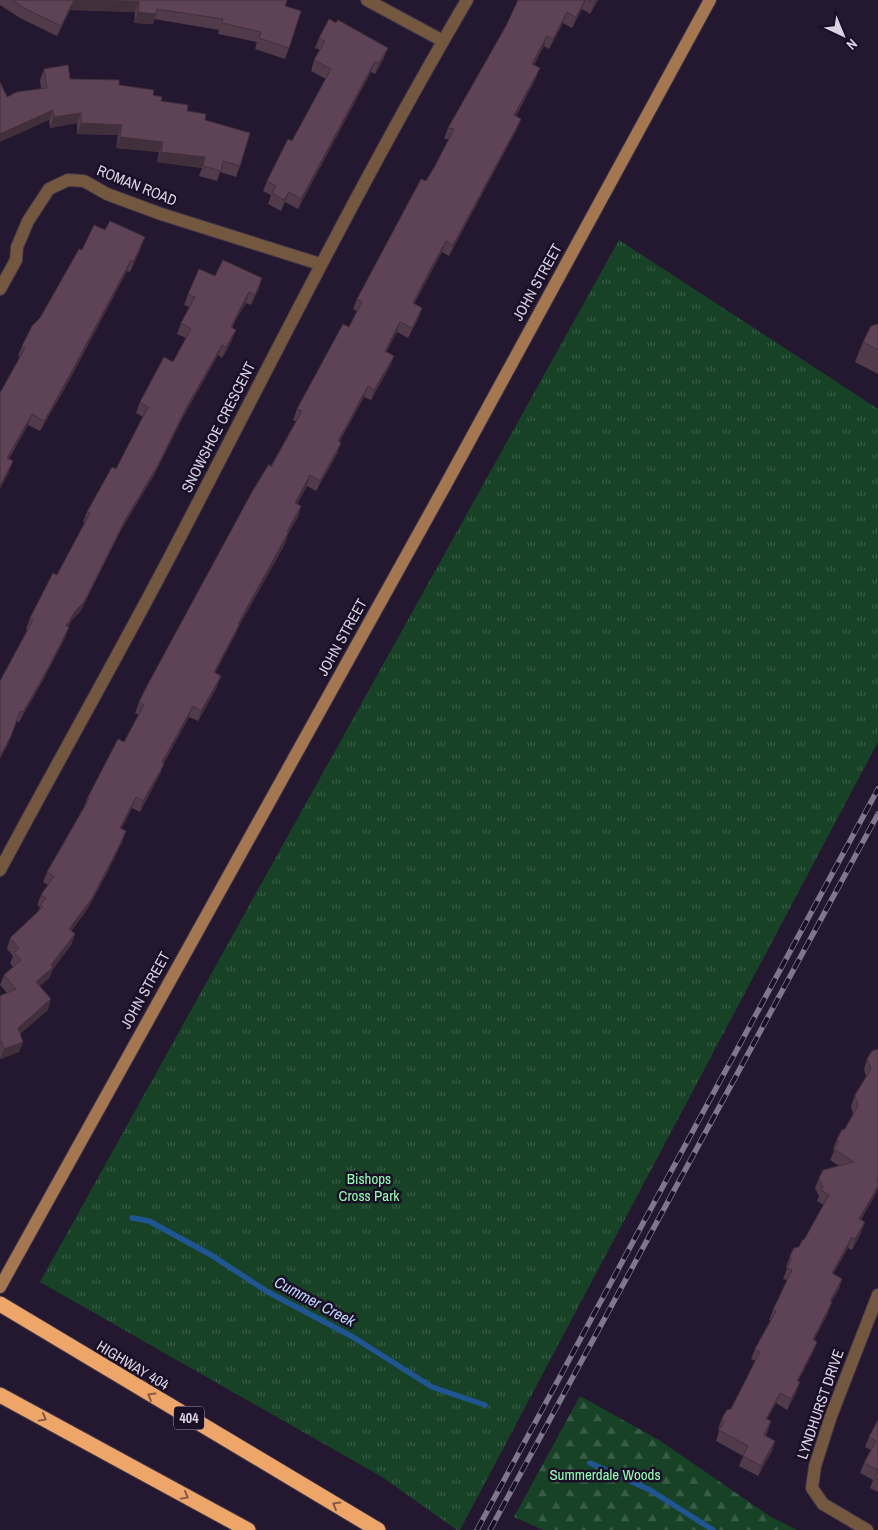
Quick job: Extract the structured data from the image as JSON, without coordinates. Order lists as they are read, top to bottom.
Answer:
{
  "streets": {
    "highway": ["HIGHWAY 404", "404"],
    "main road": ["JOHN STREET"],
    "street": ["ROMAN ROAD", "SNOWSHOE CRESCENT", "LYNDHURST DRIVE"]
  },
  "crossings": [
    ["ROMAN ROAD", "SNOWSHOE CRESCENT"]
  ],
  "water": ["Cummer Creek"],
  "parks": ["Bishops Cross Park", "Summerdale Woods"],
  "north": "bottom right"
}
